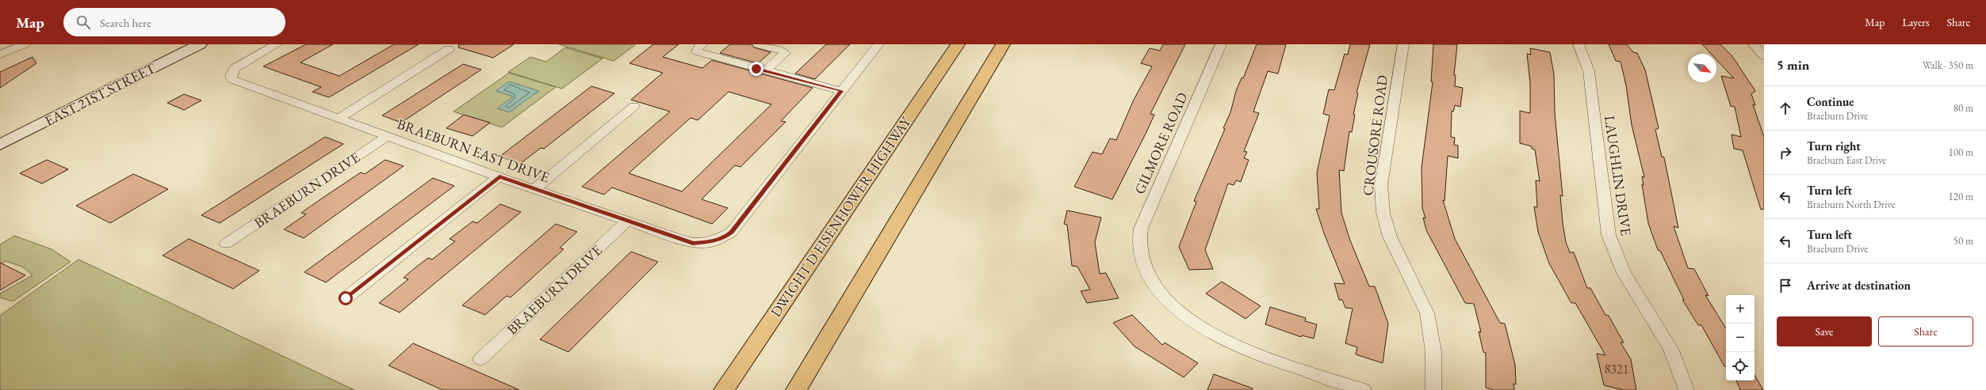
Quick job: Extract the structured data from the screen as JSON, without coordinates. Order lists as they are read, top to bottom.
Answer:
{
  "streets": {
    "highway": ["DWIGHT D EISENHOWER HIGHWAY"],
    "main road": ["EAST 21ST STREET"],
    "street": [
      "CROUSORE ROAD",
      "GILMORE ROAD",
      "BRAEBURN EAST DRIVE",
      "LAUGHLIN DRIVE",
      "BRAEBURN DRIVE"
    ]
  },
  "crossings": [
    ["BRAEBURN EAST DRIVE", "BRAEBURN DRIVE"]
  ],
  "house_numbers": ["8321"],
  "north": "bottom right",
  "page": {
    "header": "Map",
    "search": "Search here",
    "nav": ["Map", "Layers", "Share"],
    "heading": ["5 min", "Walk · 350 m"],
    "list": [
      ["Continue", "Braeburn Drive", "80 m"],
      ["Turn right", "Braeburn East Drive", "100 m"],
      ["Turn left", "Braeburn North Drive", "120 m"],
      ["Turn left", "Braeburn Drive", "50 m"],
      "Arrive at destination"
    ],
    "map_buttons": ["+", "−"],
    "buttons": ["Save", "Share"]
  }
}
